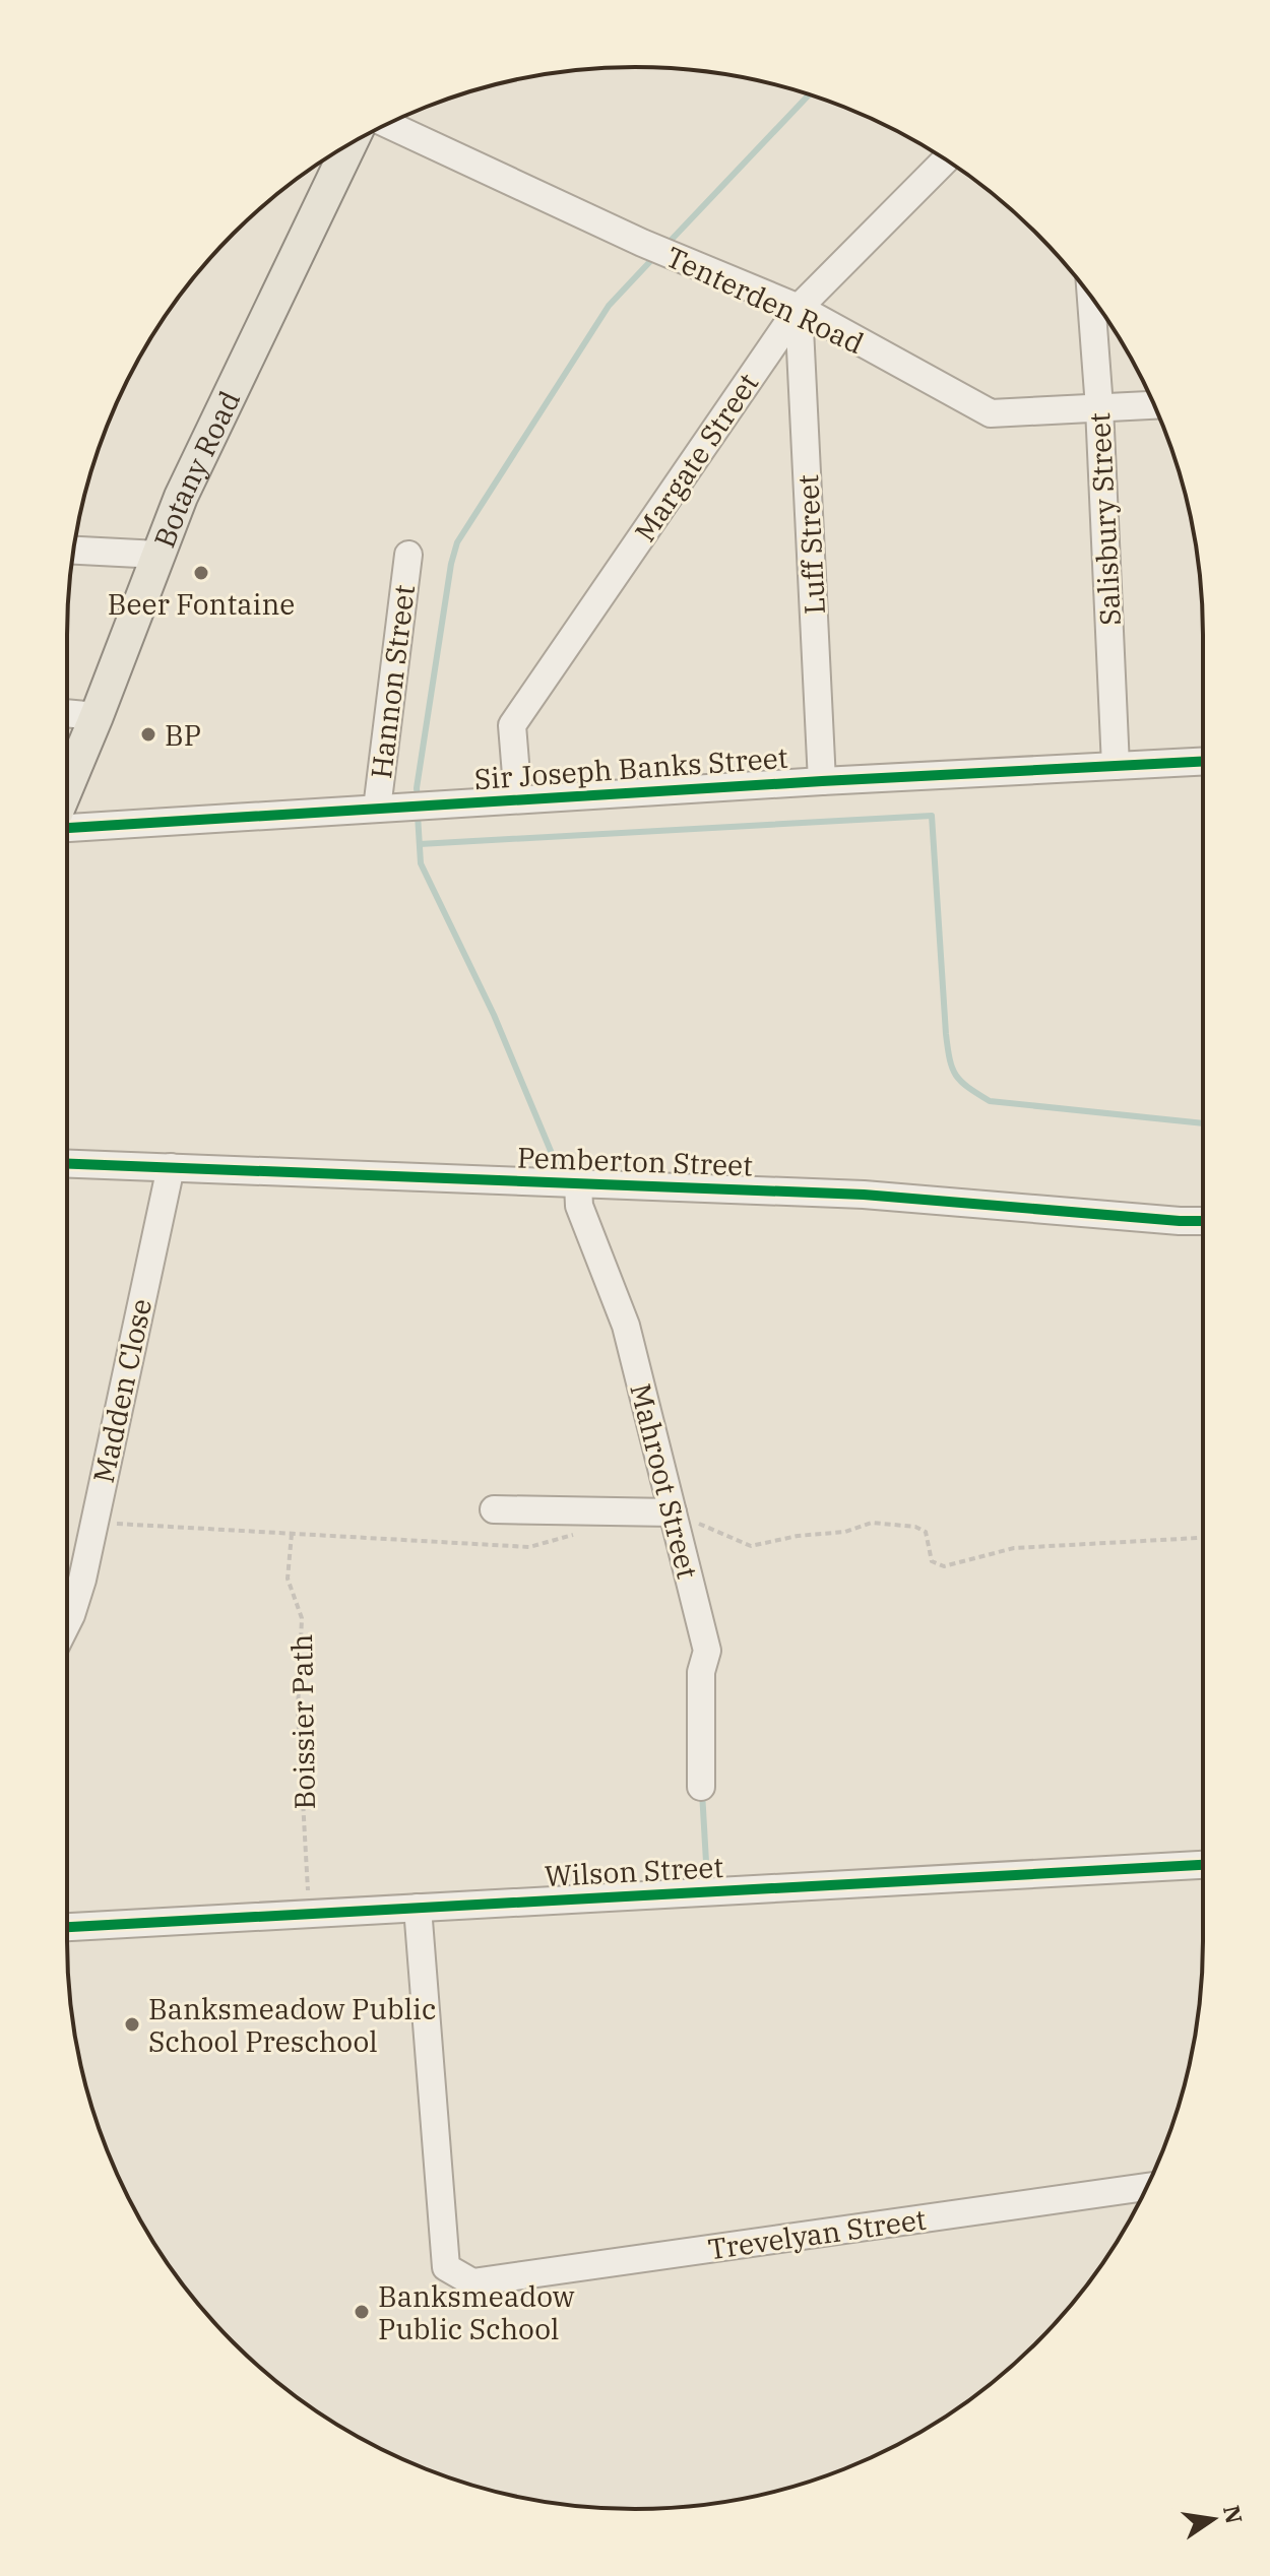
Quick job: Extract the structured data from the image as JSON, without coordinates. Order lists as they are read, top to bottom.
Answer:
{
  "streets": {
    "main road": ["Botany Road"],
    "street": [
      "Tenterden Road",
      "Margate Street",
      "Salisbury Street",
      "Luff Street",
      "Hannon Street",
      "Sir Joseph Banks Street",
      "Pemberton Street",
      "Madden Close",
      "Mahroot Street",
      "Wilson Street",
      "Trevelyan Street"
    ],
    "path": ["Boissier Path"]
  },
  "crossings": [
    ["Tenterden Road", "Margate Street"],
    ["Tenterden Road", "Salisbury Street"],
    ["Tenterden Road", "Luff Street"],
    ["Margate Street", "Luff Street"],
    ["Margate Street", "Sir Joseph Banks Street"],
    ["Salisbury Street", "Sir Joseph Banks Street"],
    ["Luff Street", "Sir Joseph Banks Street"],
    ["Hannon Street", "Sir Joseph Banks Street"],
    ["Pemberton Street", "Madden Close"],
    ["Pemberton Street", "Mahroot Street"],
    ["Boissier Path", "Wilson Street"],
    ["Wilson Street", "Trevelyan Street"]
  ],
  "places": [
    "Beer Fontaine",
    "BP",
    "Banksmeadow Public School Preschool",
    "Banksmeadow Public School"
  ],
  "north": "right"
}
